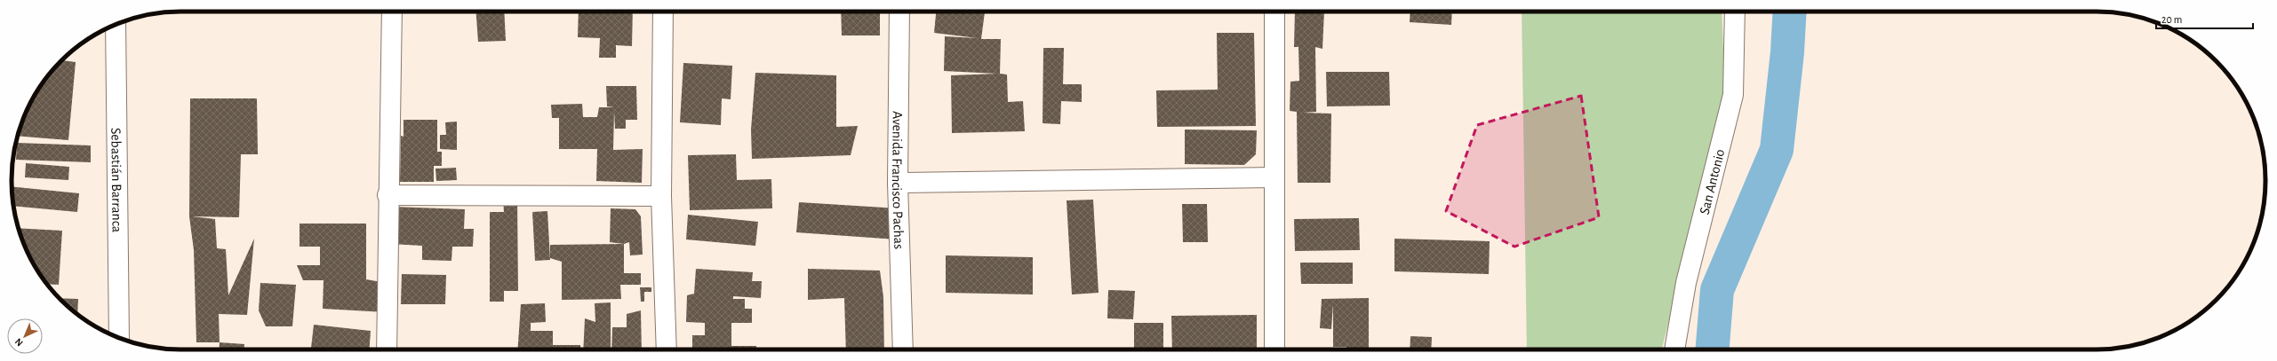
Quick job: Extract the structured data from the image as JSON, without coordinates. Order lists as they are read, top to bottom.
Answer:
{
  "streets": {
    "street": ["Sebastián Barranca", "Avenida Francisco Pachas", "San Antonio"]
  },
  "scale_bar": "20 m",
  "north": "bottom left"
}
